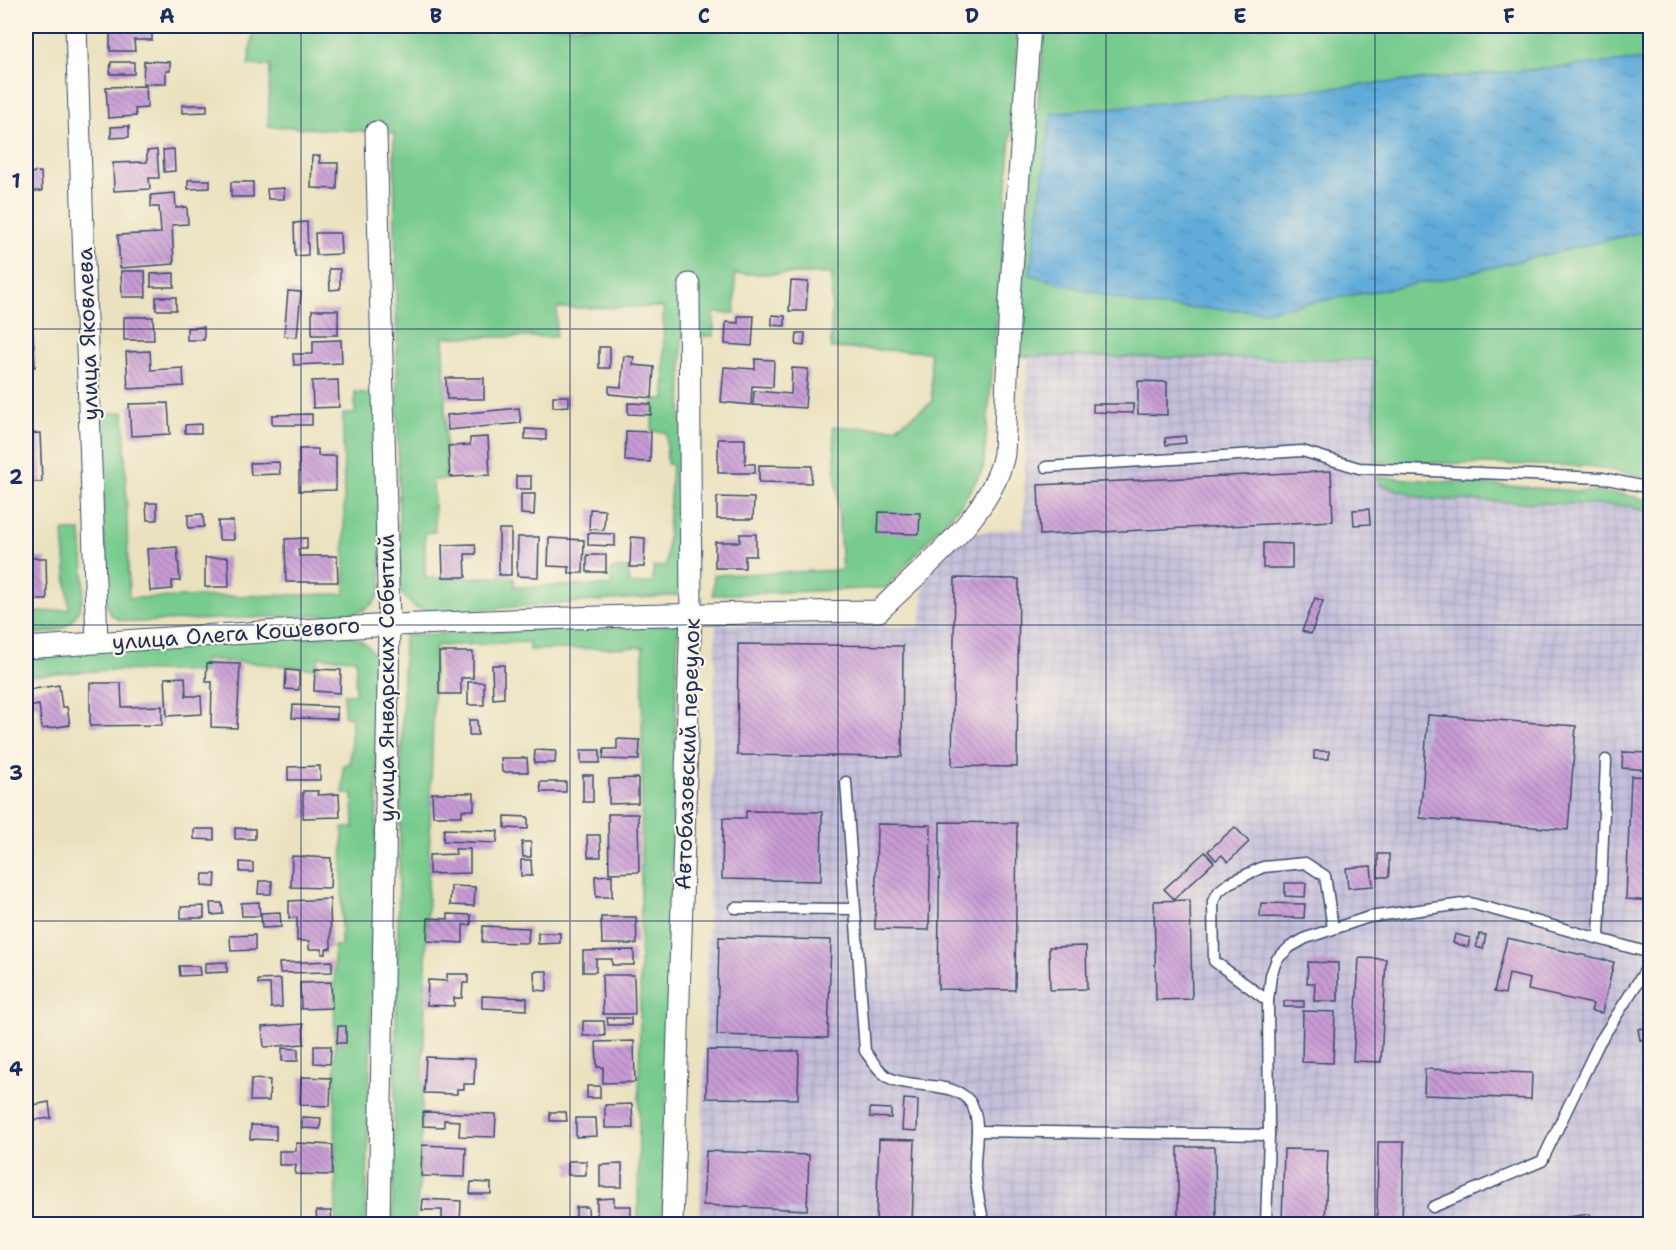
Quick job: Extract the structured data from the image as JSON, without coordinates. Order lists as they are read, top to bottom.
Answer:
{
  "streets": {
    "street": [
      "улица Яковлева",
      "улица Олега Кошевого",
      "улица Январских Событий",
      "Автобазовский переулок"
    ]
  },
  "crossings": [
    ["улица Яковлева", "улица Олега Кошевого"],
    ["улица Олега Кошевого", "улица Январских Событий"],
    ["улица Олега Кошевого", "Автобазовский переулок"]
  ],
  "grid": {
    "columns": [
      "A",
      "B",
      "C",
      "D",
      "E",
      "F"
    ],
    "rows": [
      "1",
      "2",
      "3",
      "4"
    ]
  }
}
